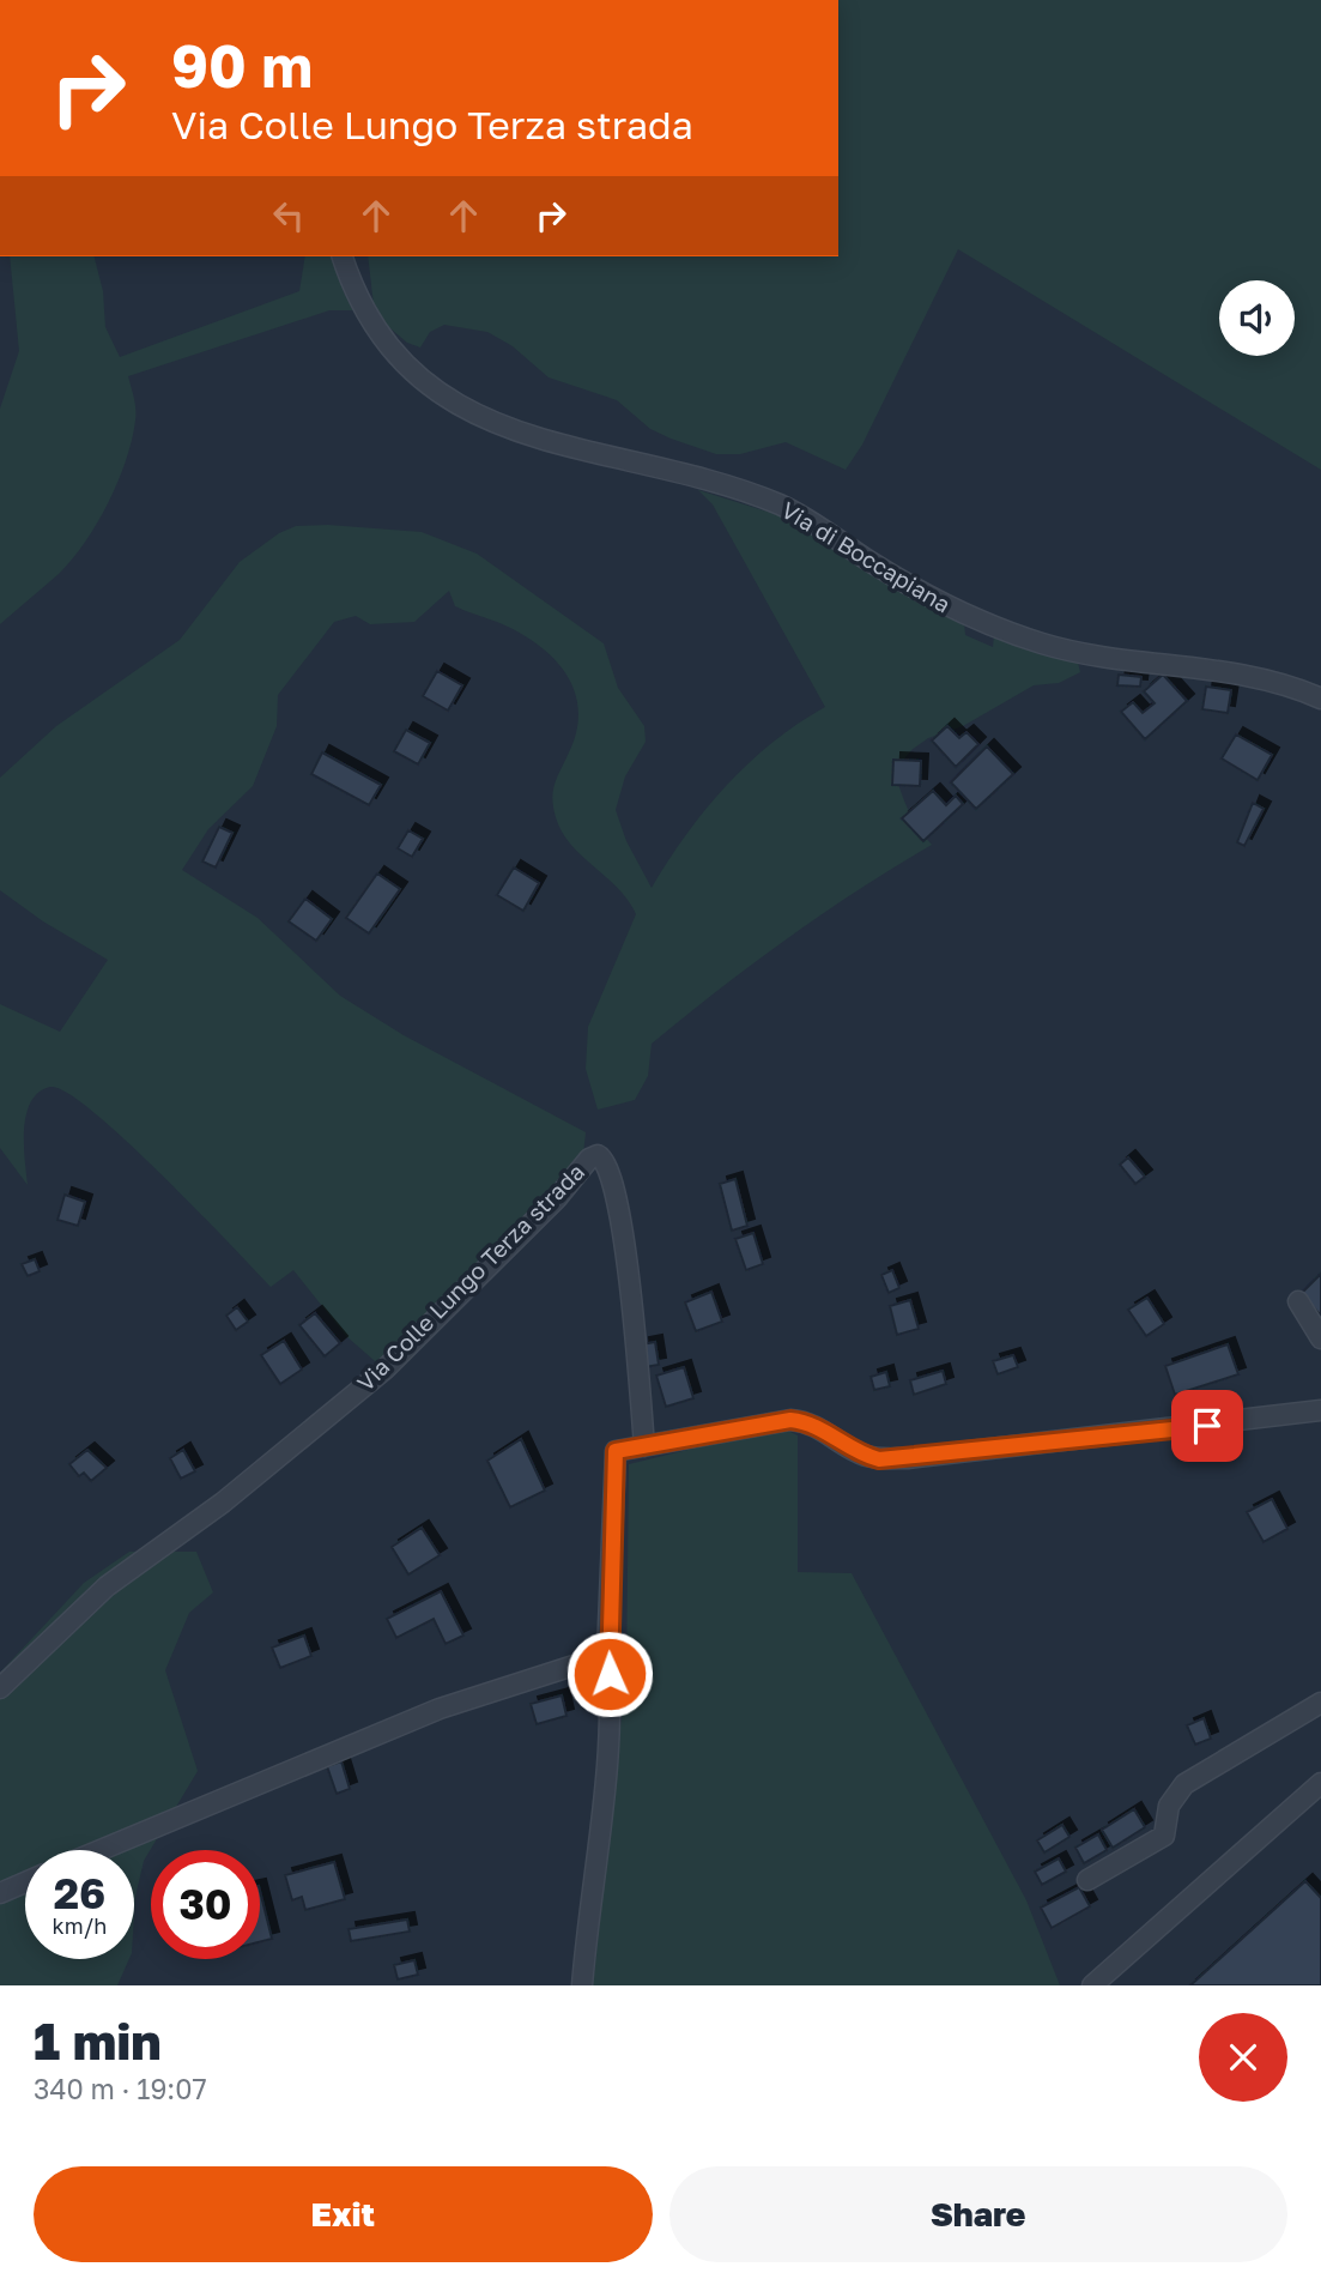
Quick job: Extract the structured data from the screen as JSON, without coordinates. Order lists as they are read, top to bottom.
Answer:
{
  "streets": {
    "street": ["Via di Boccapiana", "Via Colle Lungo Terza strada"]
  },
  "page": {
    "turn": ["90 m", "Via Colle Lungo Terza strada"],
    "speed": "26 km/h",
    "limit": "30",
    "heading": ["1 min", "340 m · 19:07"],
    "buttons": ["Exit", "Share"]
  }
}
